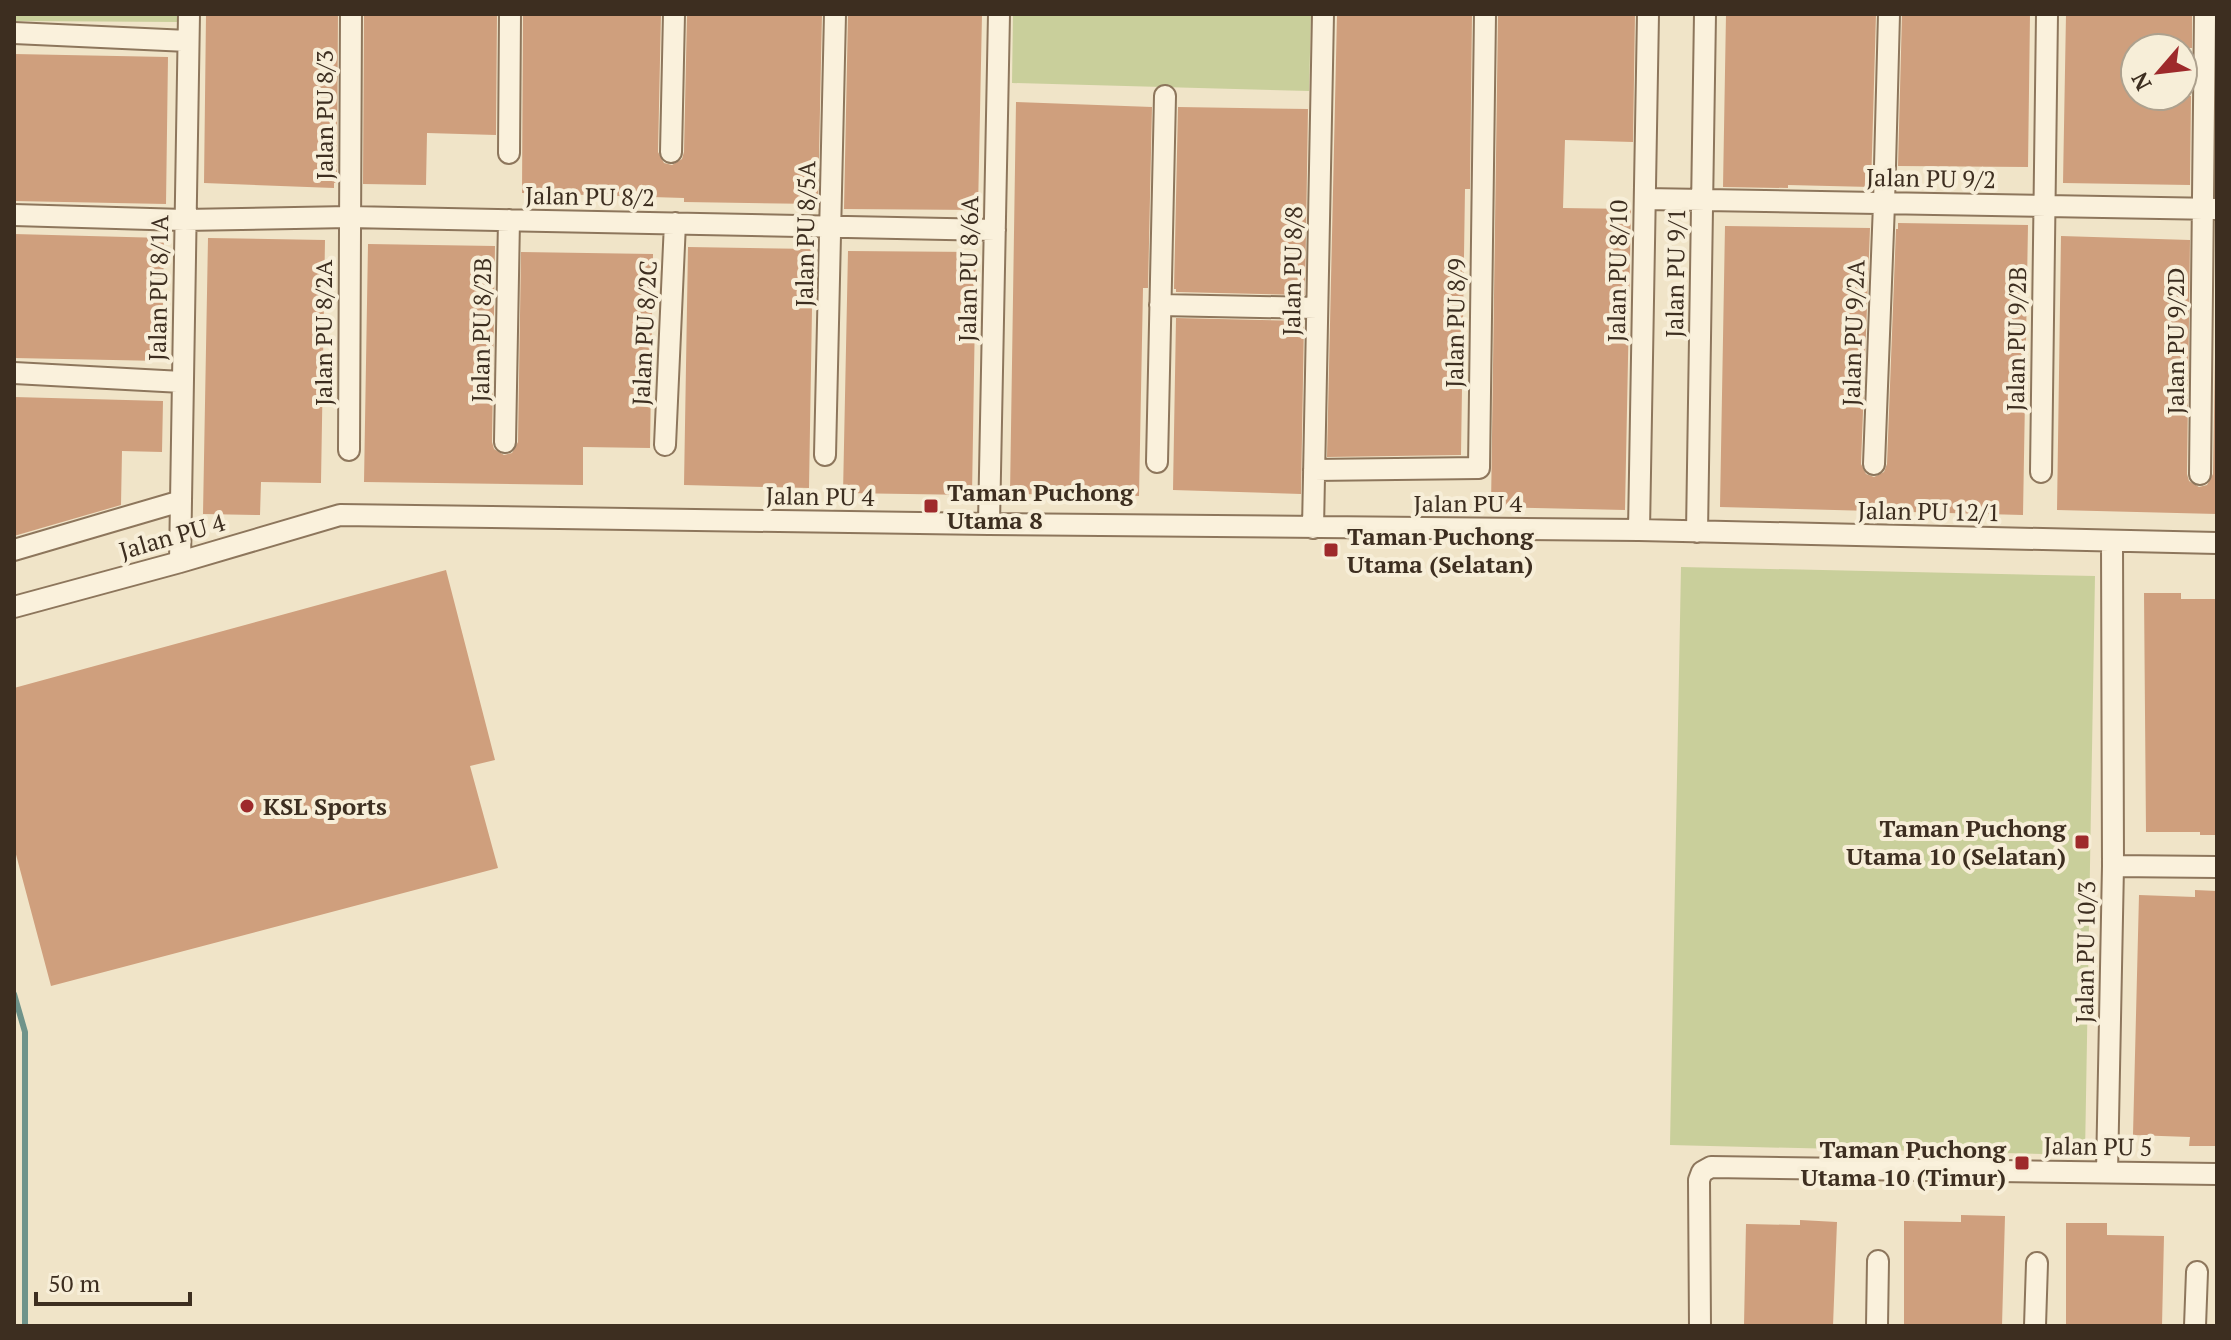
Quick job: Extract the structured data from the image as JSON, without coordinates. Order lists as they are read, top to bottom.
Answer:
{
  "streets": {
    "street": [
      "Jalan PU 8/3",
      "Jalan PU 9/2",
      "Jalan PU 8/2",
      "Jalan PU 8/5A",
      "Jalan PU 8/6A",
      "Jalan PU 8/8",
      "Jalan PU 8/10",
      "Jalan PU 9/1",
      "Jalan PU 8/1A",
      "Jalan PU 8/9",
      "Jalan PU 8/2B",
      "Jalan PU 8/2A",
      "Jalan PU 8/2C",
      "Jalan PU 9/2A",
      "Jalan PU 9/2B",
      "Jalan PU 9/2D",
      "Jalan PU 4",
      "Jalan PU 12/1",
      "Jalan PU 10/3",
      "Jalan PU 5"
    ]
  },
  "crossings": [
    ["Jalan PU 8/3", "Jalan PU 8/2"],
    ["Jalan PU 8/3", "Jalan PU 8/2A"],
    ["Jalan PU 9/2", "Jalan PU 8/10"],
    ["Jalan PU 9/2", "Jalan PU 9/1"],
    ["Jalan PU 9/2", "Jalan PU 9/2A"],
    ["Jalan PU 9/2", "Jalan PU 9/2B"],
    ["Jalan PU 9/2", "Jalan PU 9/2D"],
    ["Jalan PU 8/2", "Jalan PU 8/5A"],
    ["Jalan PU 8/2", "Jalan PU 8/6A"],
    ["Jalan PU 8/2", "Jalan PU 8/1A"],
    ["Jalan PU 8/2", "Jalan PU 8/2B"],
    ["Jalan PU 8/2", "Jalan PU 8/2A"],
    ["Jalan PU 8/2", "Jalan PU 8/2C"],
    ["Jalan PU 8/6A", "Jalan PU 4"],
    ["Jalan PU 8/8", "Jalan PU 8/9"],
    ["Jalan PU 8/8", "Jalan PU 4"],
    ["Jalan PU 8/10", "Jalan PU 4"],
    ["Jalan PU 8/10", "Jalan PU 12/1"],
    ["Jalan PU 9/1", "Jalan PU 12/1"],
    ["Jalan PU 8/1A", "Jalan PU 4"],
    ["Jalan PU 4", "Jalan PU 12/1"],
    ["Jalan PU 12/1", "Jalan PU 10/3"],
    ["Jalan PU 10/3", "Jalan PU 5"]
  ],
  "places": {
    "transit": [
      "Taman Puchong Utama 8",
      "Taman Puchong Utama (Selatan)",
      "Taman Puchong Utama 10 (Selatan)",
      "Taman Puchong Utama 10 (Timur)"
    ],
    "other": ["KSL Sports"]
  },
  "scale_bar": "50 m",
  "north": "bottom left"
}
